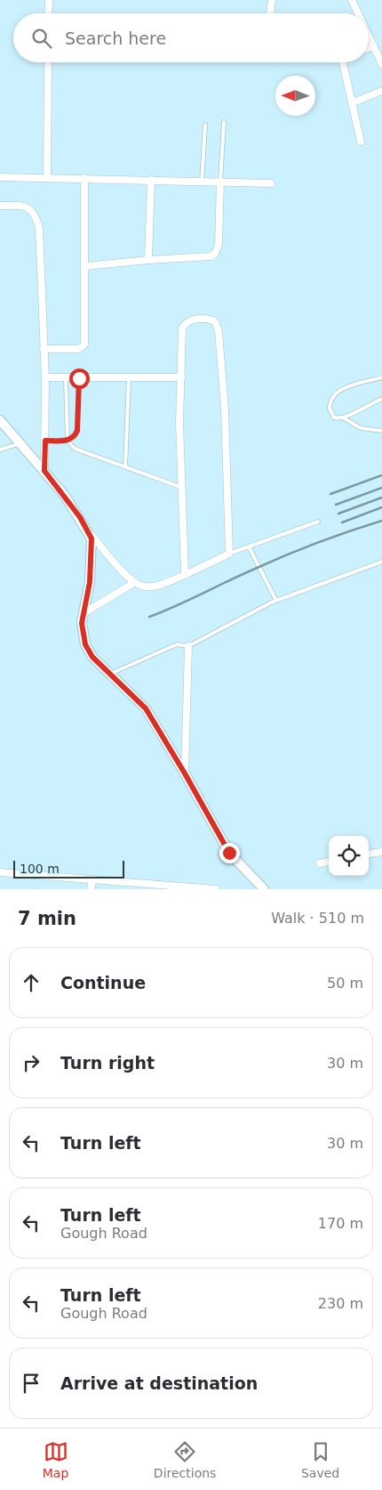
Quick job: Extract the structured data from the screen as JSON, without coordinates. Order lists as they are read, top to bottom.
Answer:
{
  "scale_bar": "100 m",
  "north": "left",
  "page": {
    "search": "Search here",
    "scale": "100 m",
    "heading": ["7 min", "Walk · 510 m"],
    "list": [
      ["Continue", "50 m"],
      ["Turn right", "30 m"],
      ["Turn left", "30 m"],
      ["Turn left", "Gough Road", "170 m"],
      ["Turn left", "Gough Road", "230 m"],
      "Arrive at destination"
    ],
    "nav": ["Map", "Directions", "Saved"]
  }
}
